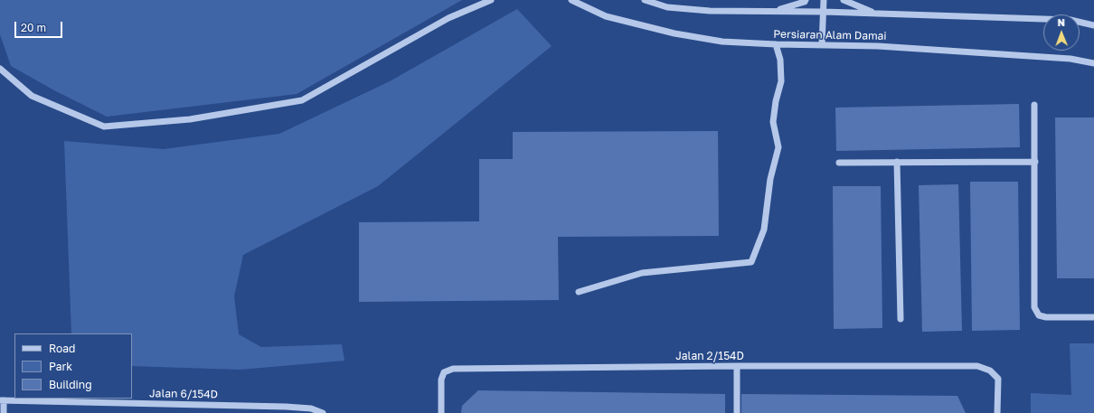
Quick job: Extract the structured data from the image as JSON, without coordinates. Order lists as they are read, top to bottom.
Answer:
{
  "streets": {
    "street": ["Persiaran Alam Damai", "Jalan 2/154D", "Jalan 6/154D"]
  },
  "legend": ["Road", "Park", "Building"],
  "scale_bar": "20 m",
  "north": "top"
}
